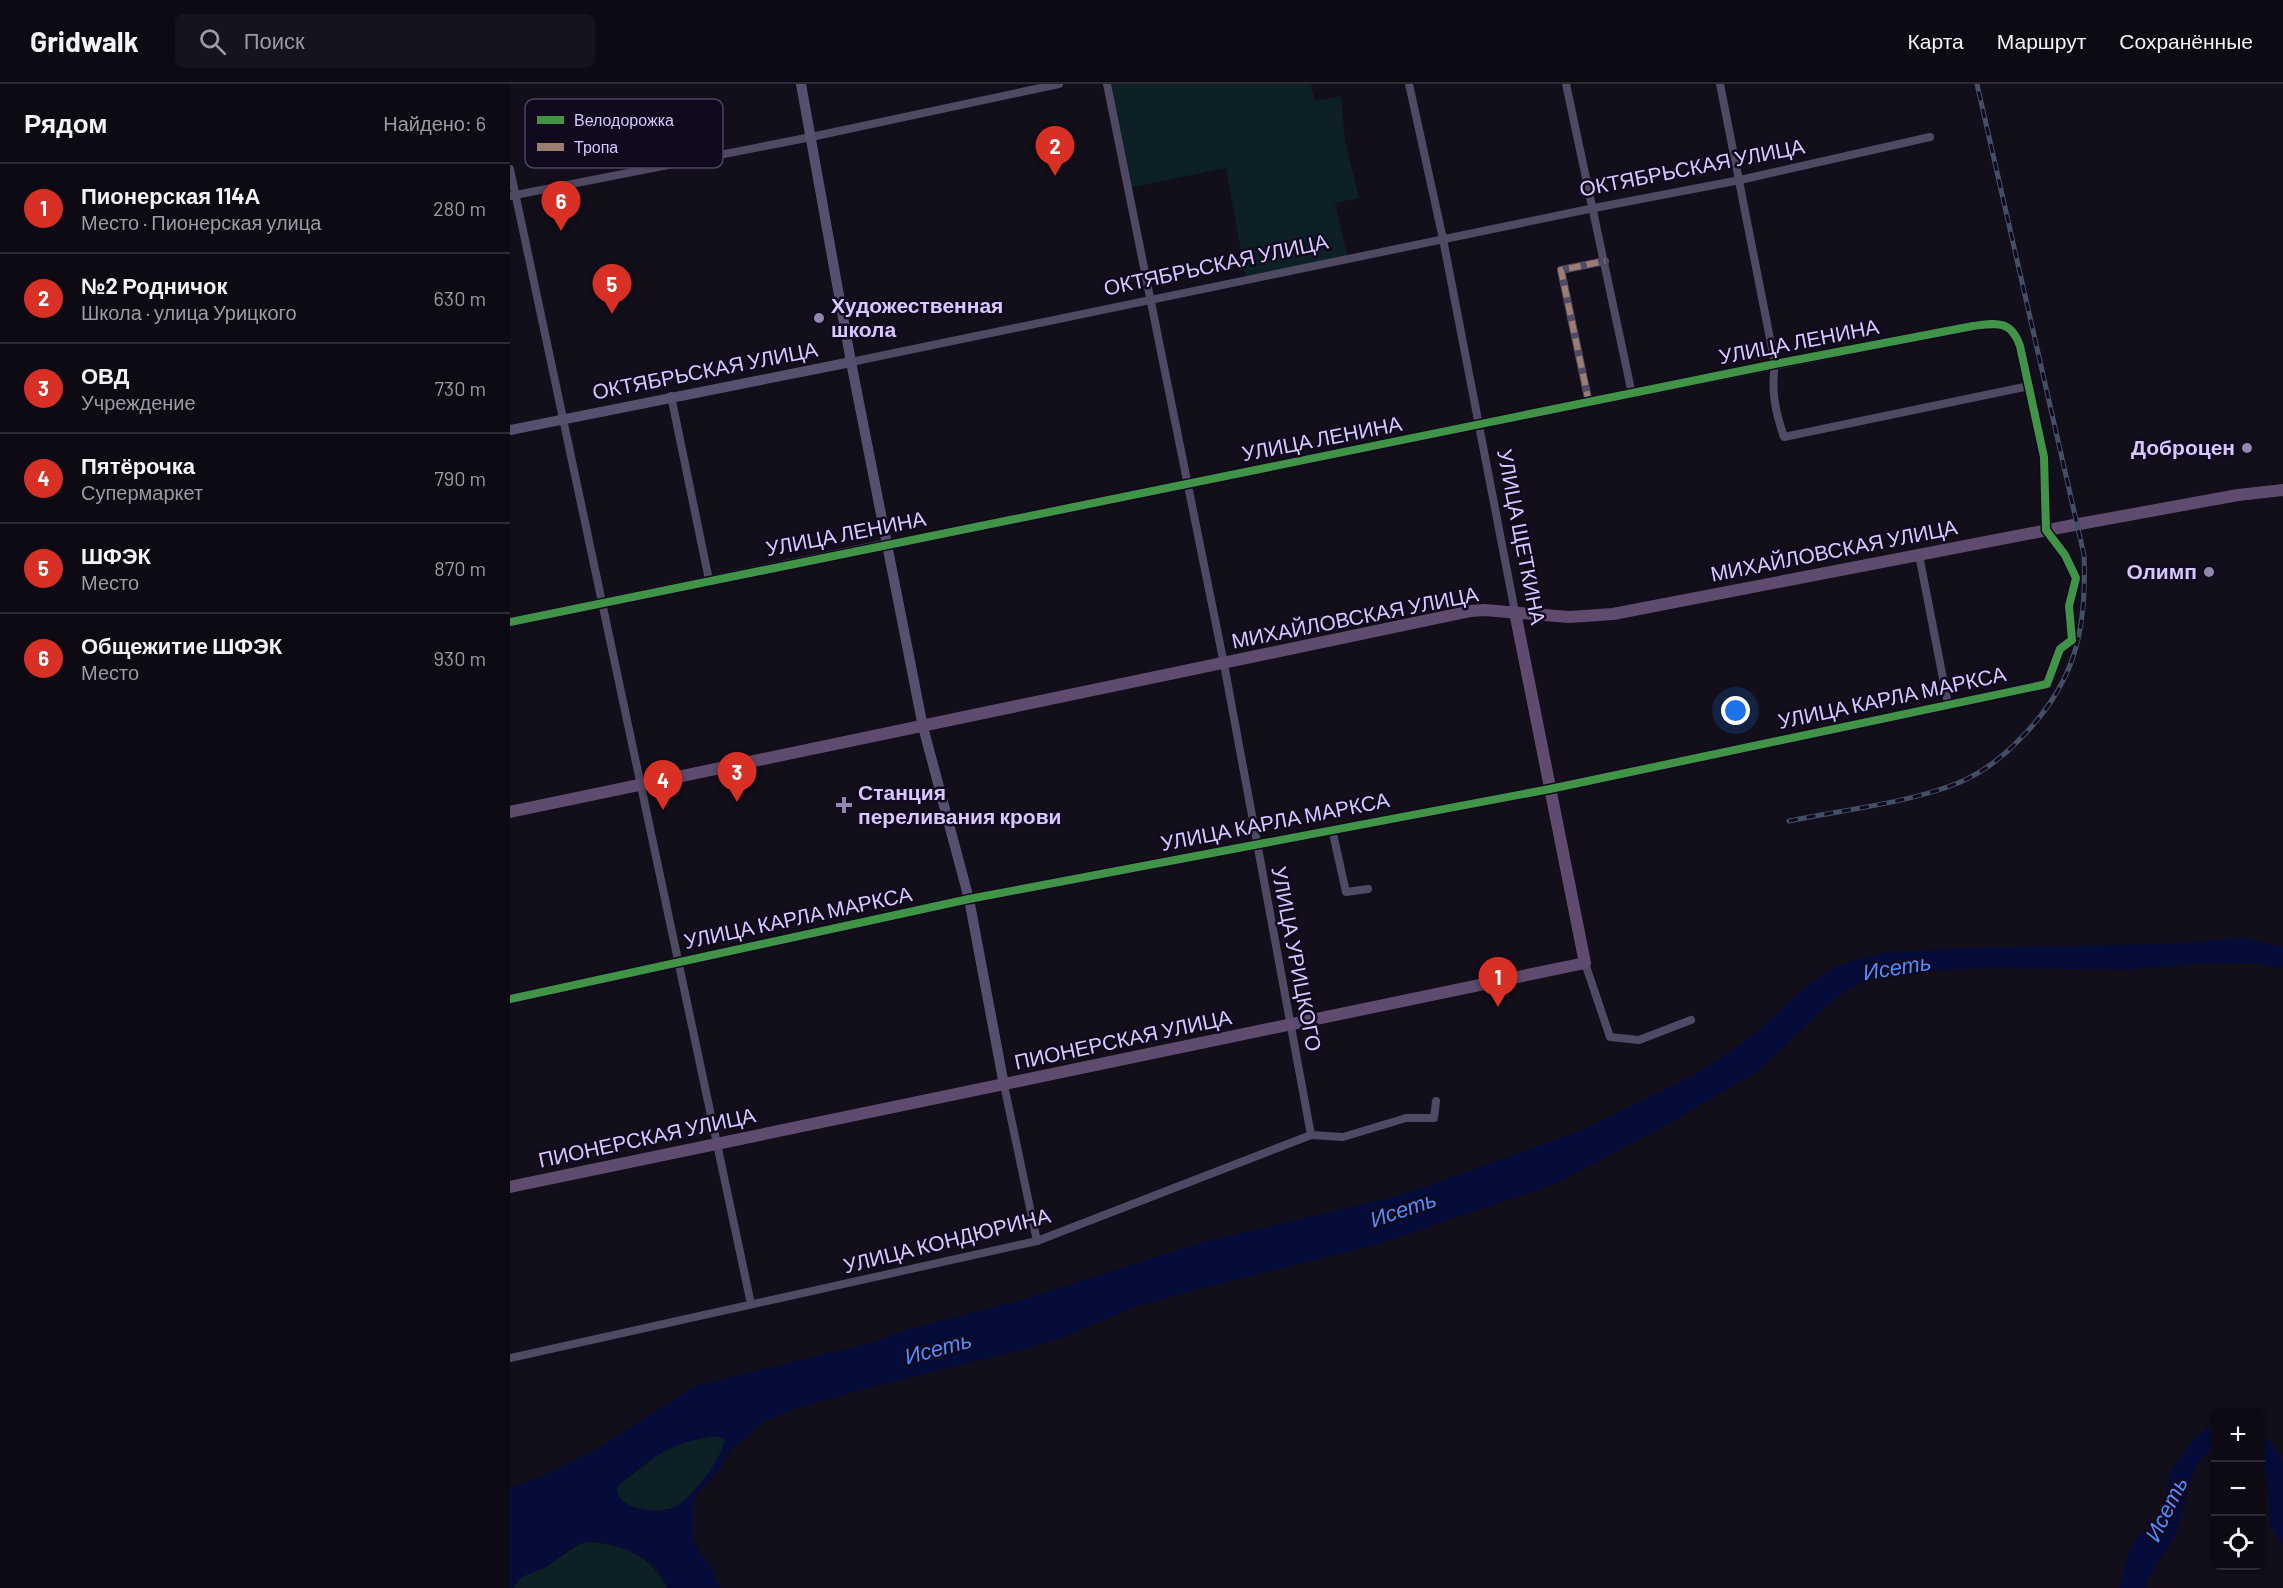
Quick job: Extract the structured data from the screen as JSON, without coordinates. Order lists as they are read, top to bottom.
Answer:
{
  "streets": {
    "main road": [
      "ОКТЯБРЬСКАЯ УЛИЦА",
      "УЛИЦА ЛЕНИНА",
      "УЛИЦА ЩЕТКИНА",
      "МИХАЙЛОВСКАЯ УЛИЦА",
      "ПИОНЕРСКАЯ УЛИЦА"
    ],
    "street": ["УЛИЦА КАРЛА МАРКСА", "УЛИЦА УРИЦКОГО", "УЛИЦА КОНДЮРИНА"]
  },
  "crossings": [
    ["ОКТЯБРЬСКАЯ УЛИЦА", "УЛИЦА ЩЕТКИНА"],
    ["ОКТЯБРЬСКАЯ УЛИЦА", "УЛИЦА УРИЦКОГО"],
    ["УЛИЦА ЛЕНИНА", "УЛИЦА ЩЕТКИНА"],
    ["УЛИЦА ЛЕНИНА", "МИХАЙЛОВСКАЯ УЛИЦА"],
    ["УЛИЦА ЛЕНИНА", "УЛИЦА КАРЛА МАРКСА"],
    ["УЛИЦА ЛЕНИНА", "УЛИЦА УРИЦКОГО"],
    ["УЛИЦА ЩЕТКИНА", "МИХАЙЛОВСКАЯ УЛИЦА"],
    ["УЛИЦА ЩЕТКИНА", "УЛИЦА КАРЛА МАРКСА"],
    ["УЛИЦА ЩЕТКИНА", "ПИОНЕРСКАЯ УЛИЦА"],
    ["МИХАЙЛОВСКАЯ УЛИЦА", "УЛИЦА КАРЛА МАРКСА"],
    ["МИХАЙЛОВСКАЯ УЛИЦА", "УЛИЦА УРИЦКОГО"],
    ["УЛИЦА КАРЛА МАРКСА", "УЛИЦА УРИЦКОГО"],
    ["УЛИЦА УРИЦКОГО", "ПИОНЕРСКАЯ УЛИЦА"],
    ["УЛИЦА УРИЦКОГО", "УЛИЦА КОНДЮРИНА"]
  ],
  "water": ["Исеть"],
  "places": {
    "other": ["Художественная школа", "Доброцен", "Олимп"],
    "health": ["Станция переливания крови"]
  },
  "legend": ["Велодорожка", "Тропа"],
  "page": {
    "header": "Gridwalk",
    "search": "Поиск",
    "nav": ["Карта", "Маршрут", "Сохранённые"],
    "heading": ["Рядом", "Найдено: 6"],
    "pins": [
      "2",
      "6",
      "5",
      "3",
      "4",
      "1"
    ],
    "list": [
      {
        "mark": "1",
        "name": "Пионерская 114А",
        "note": "Место · Пионерская улица",
        "value": "280 m"
      },
      {
        "mark": "2",
        "name": "№2 Родничок",
        "note": "Школа · улица Урицкого",
        "value": "630 m"
      },
      {
        "mark": "3",
        "name": "ОВД",
        "note": "Учреждение",
        "value": "730 m"
      },
      {
        "mark": "4",
        "name": "Пятёрочка",
        "note": "Супермаркет",
        "value": "790 m"
      },
      {
        "mark": "5",
        "name": "ШФЭК",
        "note": "Место",
        "value": "870 m"
      },
      {
        "mark": "6",
        "name": "Общежитие ШФЭК",
        "note": "Место",
        "value": "930 m"
      }
    ],
    "map_buttons": ["+", "−"]
  }
}
